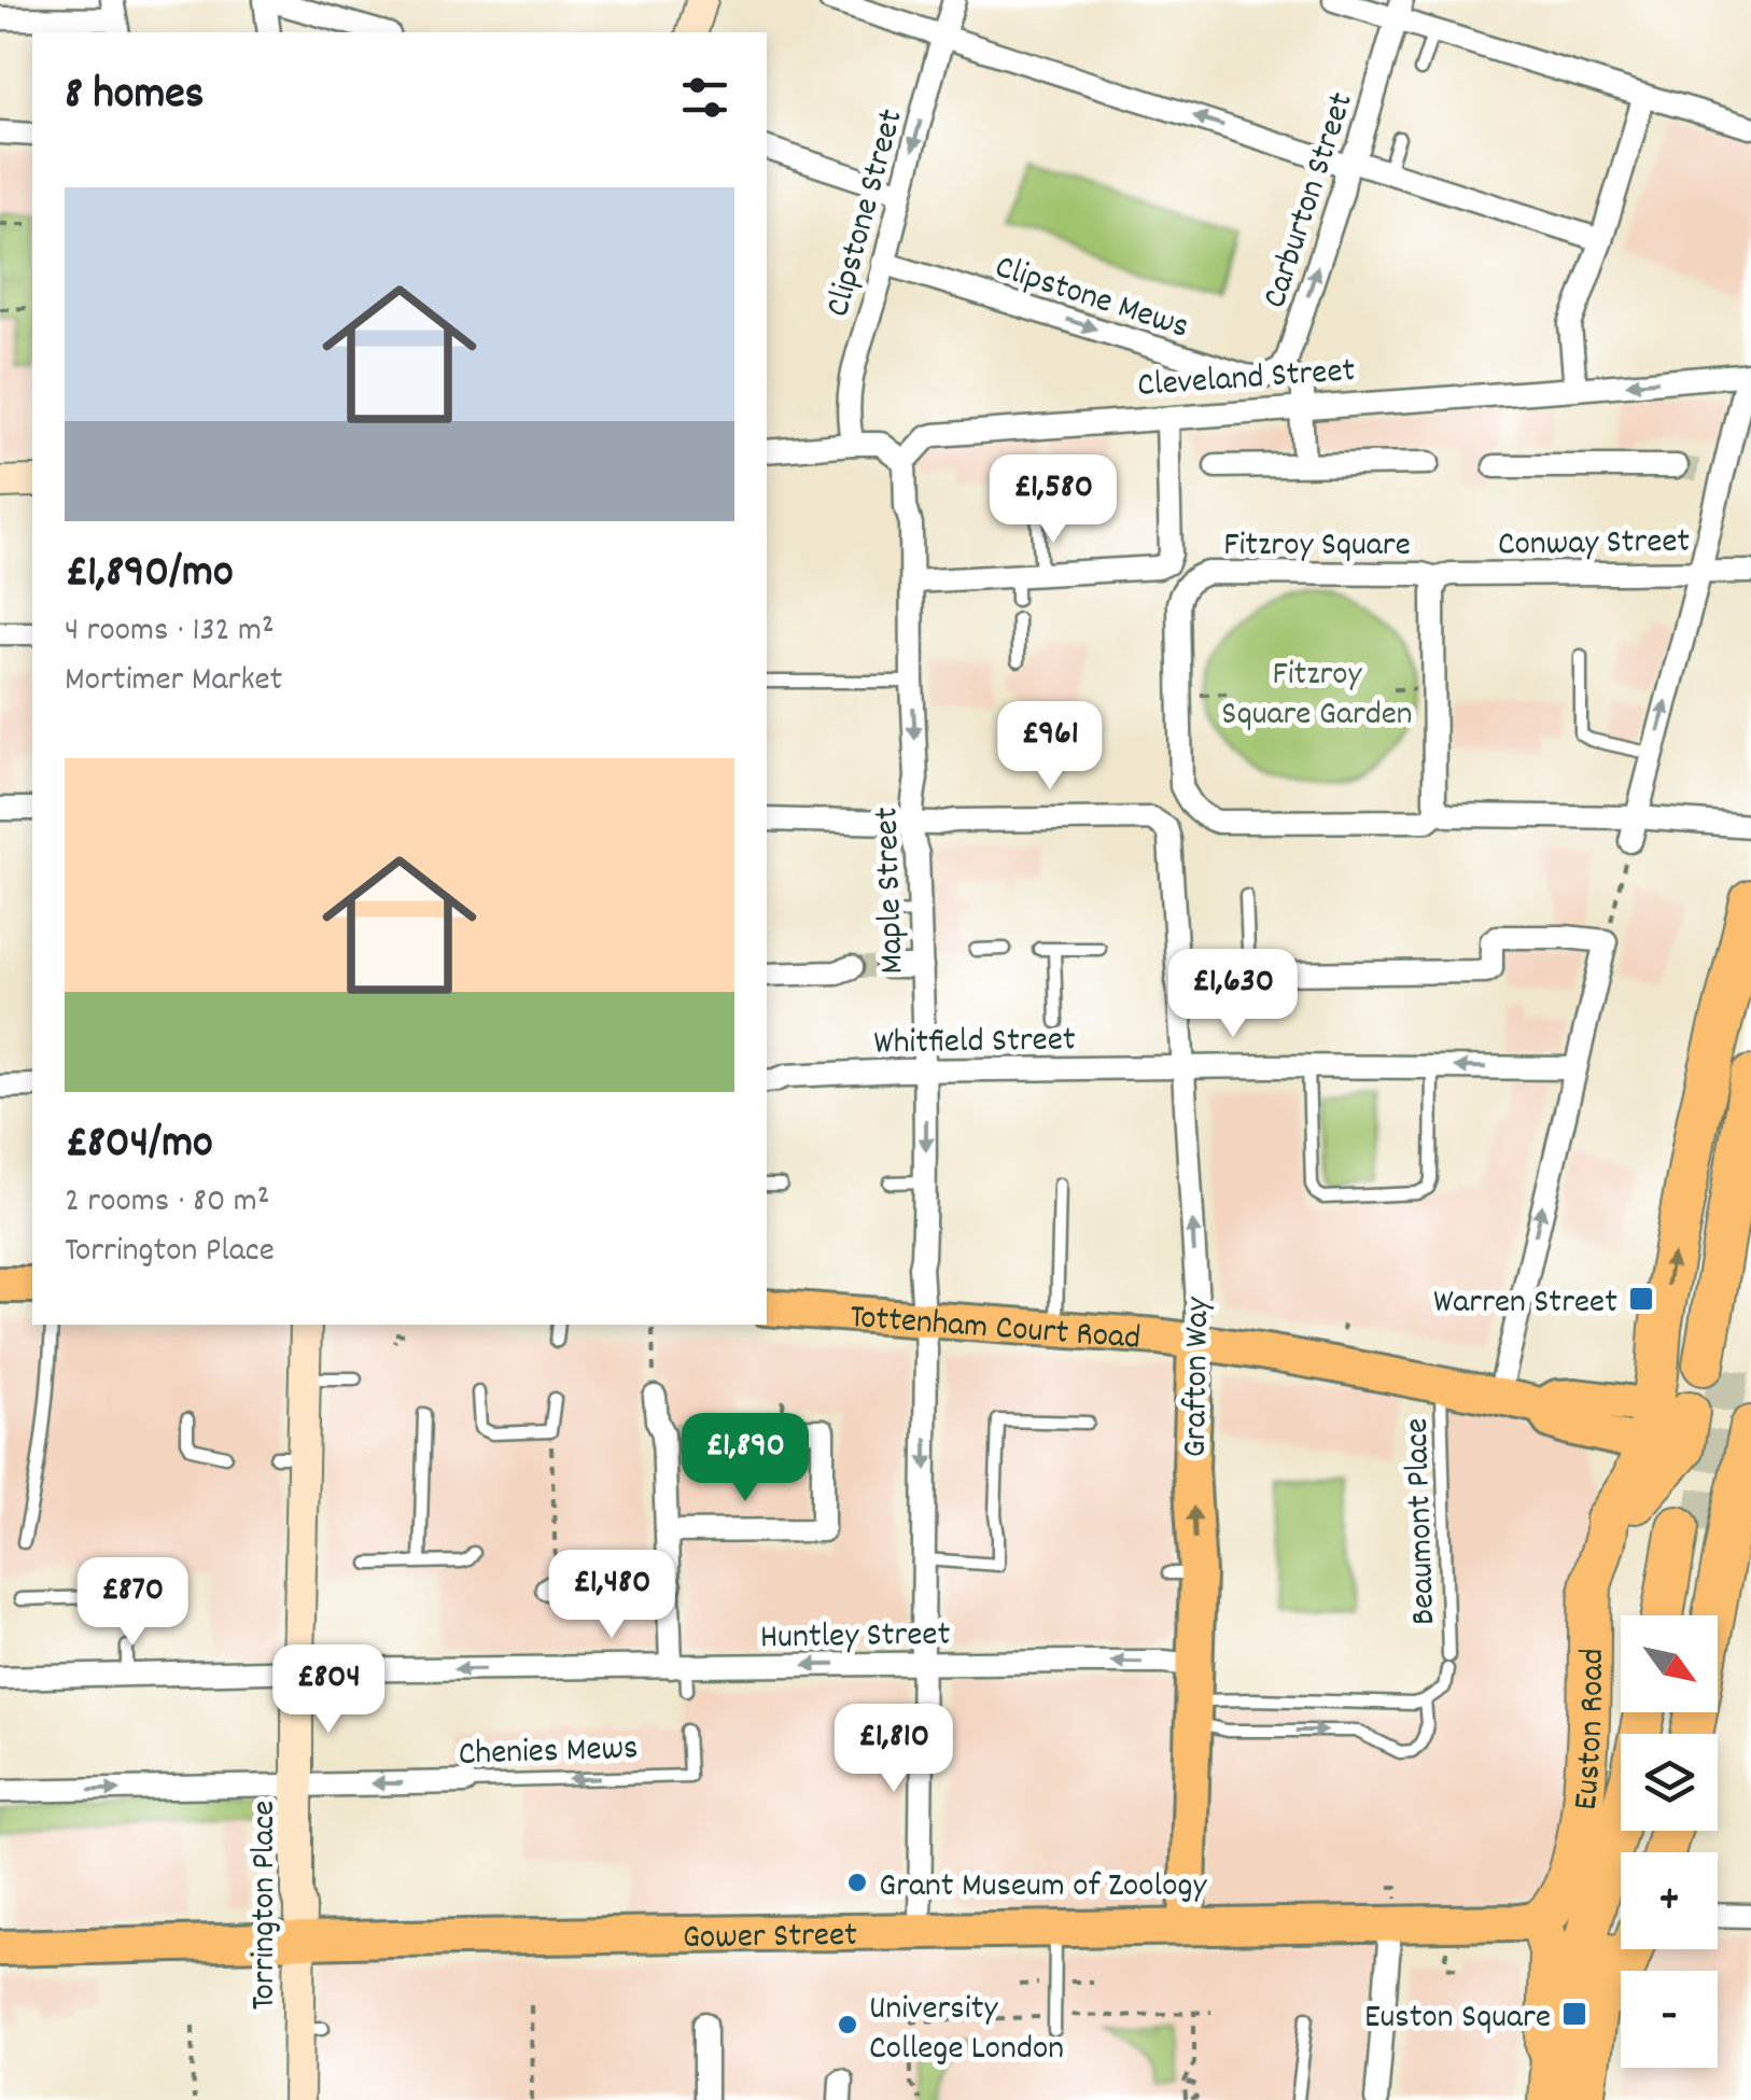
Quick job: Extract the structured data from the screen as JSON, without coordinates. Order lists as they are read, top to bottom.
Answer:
{
  "streets": {
    "highway": ["Euston Road"],
    "main road": ["Tottenham Court Road", "Grafton Way", "Gower Street"],
    "street": [
      "Carburton Street",
      "Clipstone Street",
      "Clipstone Mews",
      "Cleveland Street",
      "Conway Street",
      "Fitzroy Square",
      "Maple Street",
      "Whitfield Street",
      "Huntley Street",
      "Chenies Mews",
      "Torrington Place"
    ],
    "lane": ["Beaumont Place"]
  },
  "crossings": [
    ["Carburton Street", "Clipstone Mews"],
    ["Clipstone Street", "Clipstone Mews"],
    ["Cleveland Street", "Maple Street"],
    ["Conway Street", "Fitzroy Square"],
    ["Maple Street", "Whitfield Street"],
    ["Maple Street", "Tottenham Court Road"],
    ["Maple Street", "Grafton Way"],
    ["Maple Street", "Huntley Street"],
    ["Maple Street", "Gower Street"],
    ["Whitfield Street", "Grafton Way"],
    ["Tottenham Court Road", "Grafton Way"],
    ["Tottenham Court Road", "Beaumont Place"],
    ["Tottenham Court Road", "Euston Road"],
    ["Grafton Way", "Huntley Street"],
    ["Grafton Way", "Gower Street"],
    ["Huntley Street", "Torrington Place"],
    ["Euston Road", "Gower Street"],
    ["Chenies Mews", "Torrington Place"],
    ["Torrington Place", "Gower Street"]
  ],
  "one_way": [
    "Carburton Street",
    "Clipstone Street",
    "Grafton Way",
    "Huntley Street",
    "Euston Road"
  ],
  "parks": ["Fitzroy Square Garden"],
  "places": {
    "transit": ["Warren Street", "Euston Square"],
    "other": ["Grant Museum of Zoology", "University College London"]
  },
  "north": "bottom right",
  "page": {
    "heading": "8 homes",
    "list": [
      {
        "name": "£1,890/mo",
        "note": "4 rooms · 132 m² · Mortimer Market"
      },
      {
        "name": "£804/mo",
        "note": "2 rooms · 80 m² · Torrington Place"
      }
    ],
    "price": [
      "£1,580",
      "£961",
      "£1,630",
      "£1,890",
      "£1,480",
      "£870",
      "£804",
      "£1,810"
    ],
    "map_buttons": ["+", "−"]
  }
}
